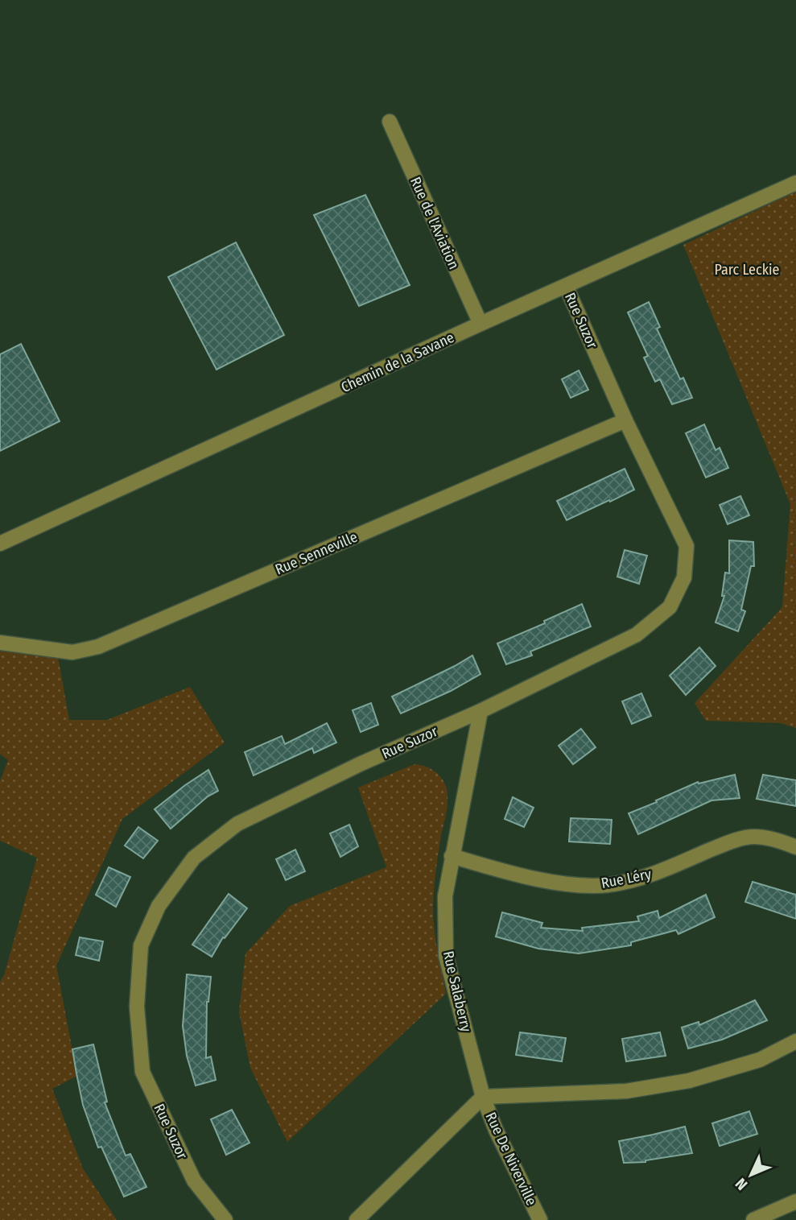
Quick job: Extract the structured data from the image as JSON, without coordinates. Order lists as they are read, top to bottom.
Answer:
{
  "streets": {
    "street": [
      "Rue de l'Aviation",
      "Rue Suzor",
      "Chemin de la Savane",
      "Rue Senneville",
      "Rue Léry",
      "Rue Salaberry",
      "Rue De Niverville"
    ]
  },
  "crossings": [
    ["Rue de l'Aviation", "Chemin de la Savane"],
    ["Rue Suzor", "Chemin de la Savane"],
    ["Rue Suzor", "Rue Senneville"],
    ["Rue Suzor", "Rue Salaberry"],
    ["Rue Léry", "Rue Salaberry"],
    ["Rue Salaberry", "Rue De Niverville"]
  ],
  "parks": ["Parc Leckie"],
  "north": "bottom left"
}
